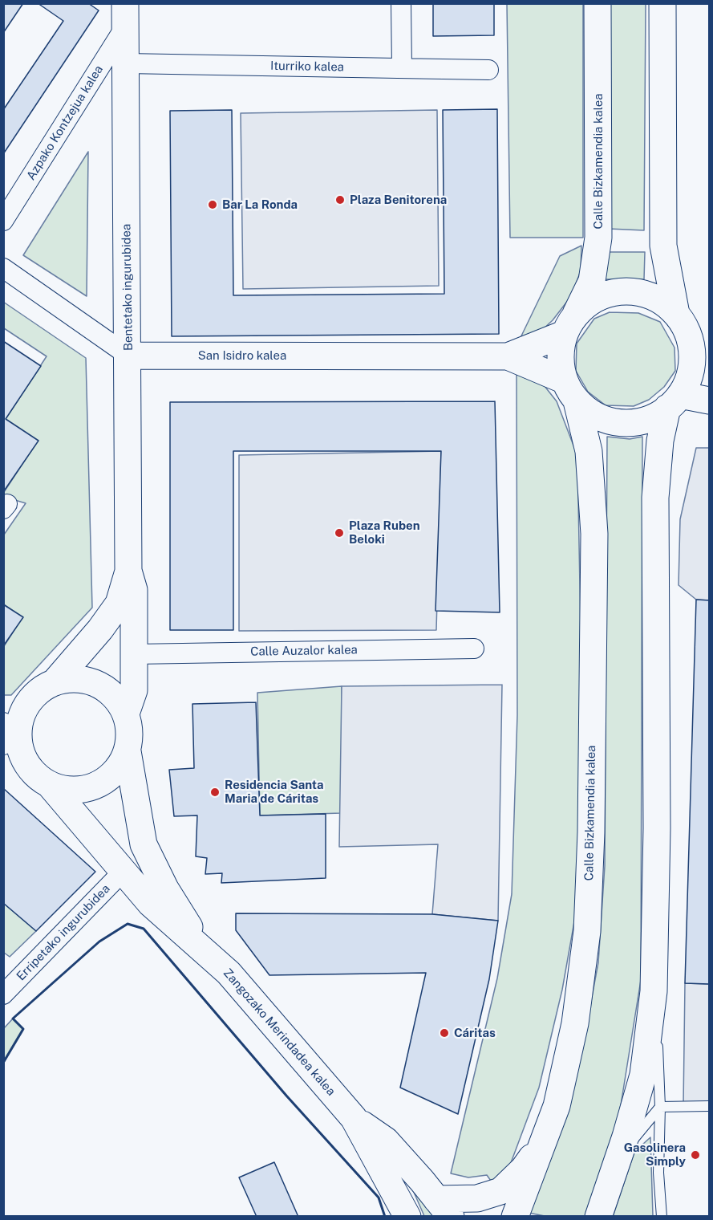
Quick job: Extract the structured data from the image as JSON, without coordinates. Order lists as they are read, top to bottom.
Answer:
{
  "streets": {
    "main road": [
      "Calle Bizkamendia kalea",
      "Bentetako ingurubidea",
      "San Isidro kalea",
      "Zangozako Merindadea kalea"
    ],
    "street": [
      "Iturriko kalea",
      "Azpako Kontzejua kalea",
      "Calle Auzalor kalea",
      "Erripetako ingurubidea"
    ]
  },
  "crossings": [
    ["Iturriko kalea", "Bentetako ingurubidea"],
    ["Azpako Kontzejua kalea", "Bentetako ingurubidea"],
    ["Calle Bizkamendia kalea", "San Isidro kalea"],
    ["Bentetako ingurubidea", "San Isidro kalea"],
    ["Bentetako ingurubidea", "Calle Auzalor kalea"],
    ["Bentetako ingurubidea", "Zangozako Merindadea kalea"],
    ["Erripetako ingurubidea", "Zangozako Merindadea kalea"]
  ],
  "places": [
    "Plaza Benitorena",
    "Bar La Ronda",
    "Plaza Ruben Beloki",
    "Residencia Santa Maria de Cáritas",
    "Cáritas",
    "Gasolinera Simply"
  ]
}
